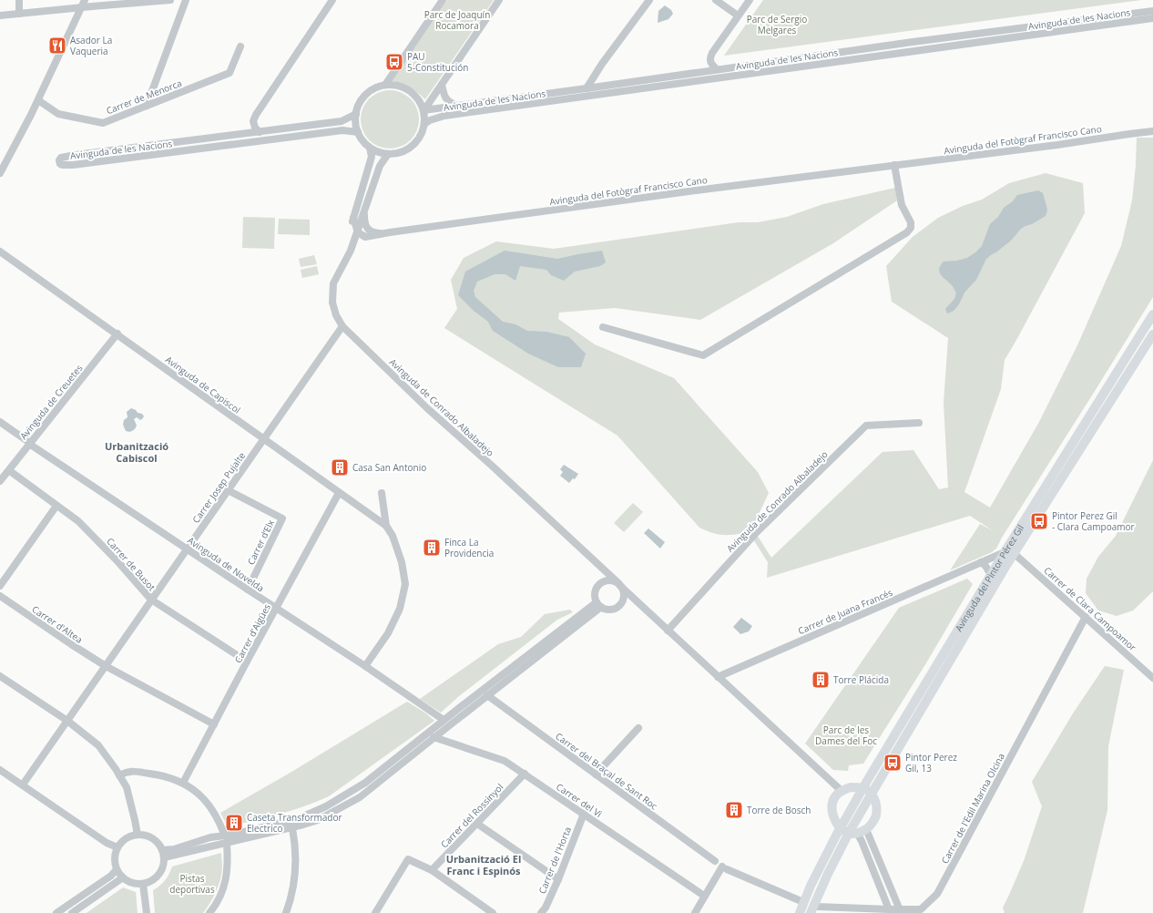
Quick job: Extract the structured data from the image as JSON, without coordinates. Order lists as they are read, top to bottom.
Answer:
{
  "streets": {
    "main road": ["Avinguda del Pintor Pérez Gil"],
    "street": [
      "Avinguda de les Nacions",
      "Carrer de Menorca",
      "Avinguda del Fotògraf Francisco Cano",
      "Avinguda de Capiscol",
      "Avinguda de Creuetes",
      "Avinguda de Conrado Albaladejo",
      "Carrer Josep Pujalte",
      "Carrer d’Elx",
      "Carrer de Busot",
      "Avinguda de Novelda",
      "Carrer de Clara Campoamor",
      "Carrer de Juana Francés",
      "Carrer d'Altea",
      "Carrer d'Aigües",
      "Carrer del Braçal de Sant Roc",
      "Carrer del Vi",
      "Carrer de l'Edil Marina Olcina",
      "Carrer del Rossinyol",
      "Carrer de l'Horta"
    ]
  },
  "crossings": [
    ["Avinguda de Capiscol", "Avinguda de Creuetes"],
    ["Avinguda de Capiscol", "Carrer Josep Pujalte"],
    ["Avinguda de Capiscol", "Avinguda de Novelda"],
    ["Avinguda de Capiscol", "Carrer d'Aigües"],
    ["Avinguda de Creuetes", "Carrer de Busot"],
    ["Avinguda de Creuetes", "Avinguda de Novelda"],
    ["Avinguda de Conrado Albaladejo", "Carrer Josep Pujalte"],
    ["Avinguda de Conrado Albaladejo", "Carrer de Juana Francés"],
    ["Carrer Josep Pujalte", "Carrer d’Elx"],
    ["Carrer Josep Pujalte", "Carrer de Busot"],
    ["Carrer Josep Pujalte", "Avinguda de Novelda"],
    ["Carrer Josep Pujalte", "Carrer d'Altea"],
    ["Carrer d’Elx", "Avinguda de Novelda"],
    ["Carrer de Busot", "Carrer d'Aigües"],
    ["Avinguda de Novelda", "Carrer d'Aigües"],
    ["Avinguda del Pintor Pérez Gil", "Carrer de Clara Campoamor"],
    ["Avinguda del Pintor Pérez Gil", "Carrer de Juana Francés"],
    ["Avinguda del Pintor Pérez Gil", "Carrer de l'Edil Marina Olcina"],
    ["Carrer de Clara Campoamor", "Carrer de l'Edil Marina Olcina"],
    ["Carrer d'Altea", "Carrer d'Aigües"],
    ["Carrer del Vi", "Carrer del Rossinyol"],
    ["Carrer del Vi", "Carrer de l'Horta"]
  ],
  "districts": ["Urbanització Cabiscol", "Urbanització El Franc i Espinós"],
  "parks": [
    "Parc de Joaquín Rocamora",
    "Parc de Sergio Melgares",
    "Parc de les Dames del Foc",
    "Pistas deportivas"
  ],
  "places": {
    "restaurant": ["Asador La Vaqueria"],
    "bus stop": ["PAU 5-Constitución", "Pintor Perez Gil - Clara Campoamor", "Pintor Perez Gil, 13"],
    "building": [
      "Casa San Antonio",
      "Finca La Providencia",
      "Torre Plácida",
      "Torre de Bosch",
      "Caseta Transformador Electrico"
    ]
  }
}
